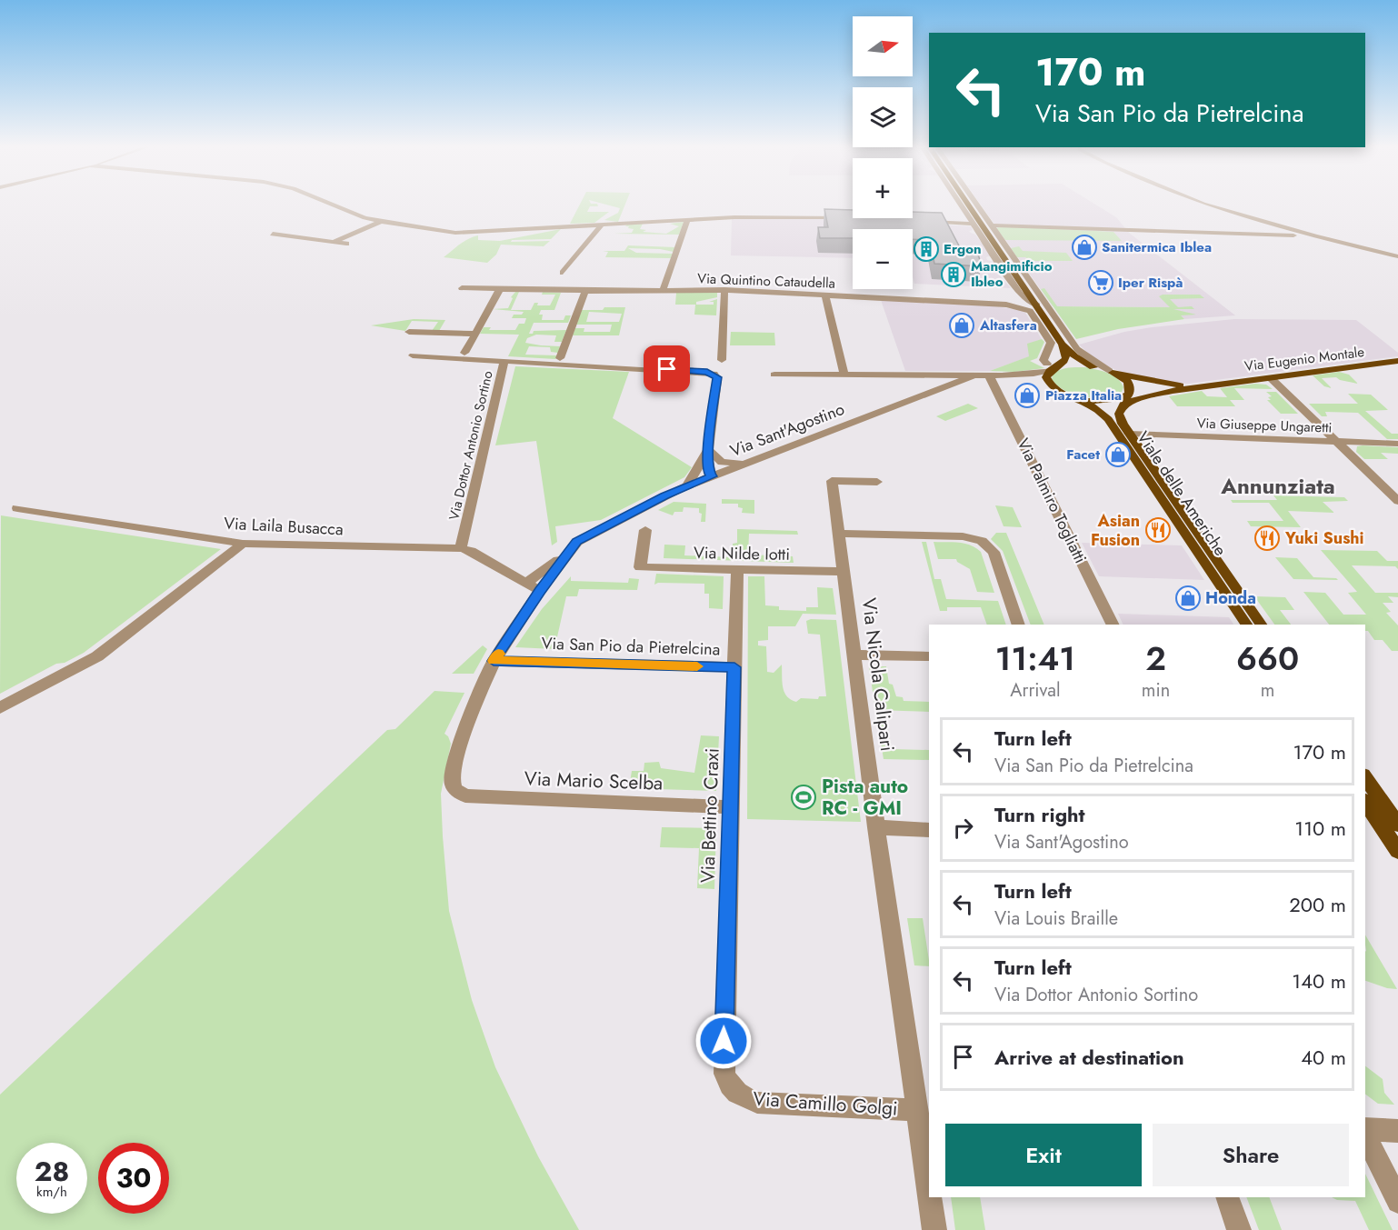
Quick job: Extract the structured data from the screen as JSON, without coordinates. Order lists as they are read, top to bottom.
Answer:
{
  "streets": {
    "main road": ["Via Eugenio Montale", "Viale delle Americhe"],
    "street": [
      "Via Quintino Cataudella",
      "Via Giuseppe Ungaretti",
      "Via Sant'Agostino",
      "Via Dottor Antonio Sortino",
      "Via Palmiro Togliatti",
      "Via Laila Busacca",
      "Via Nilde Iotti",
      "Via San Pio da Pietrelcina",
      "Via Nicola Calipari",
      "Via Mario Scelba",
      "Via Bettino Craxi",
      "Via Camillo Golgi"
    ]
  },
  "crossings": [
    ["Via Giuseppe Ungaretti", "Viale delle Americhe"],
    ["Via Sant'Agostino", "Via Laila Busacca"],
    ["Via Sant'Agostino", "Via San Pio da Pietrelcina"],
    ["Via Sant'Agostino", "Via Mario Scelba"],
    ["Via Dottor Antonio Sortino", "Via Laila Busacca"],
    ["Via Nilde Iotti", "Via Nicola Calipari"],
    ["Via Nilde Iotti", "Via Bettino Craxi"],
    ["Via San Pio da Pietrelcina", "Via Bettino Craxi"],
    ["Via Nicola Calipari", "Via Camillo Golgi"],
    ["Via Mario Scelba", "Via Bettino Craxi"],
    ["Via Bettino Craxi", "Via Camillo Golgi"]
  ],
  "districts": ["Annunziata"],
  "places": {
    "shop": [
      "Sanitermica Iblea",
      "Altasfera",
      "Piazza Italia",
      "Facet",
      "Honda"
    ],
    "building": ["Ergon", "Mangimificio Ibleo"],
    "supermarket": ["Iper Rispà"],
    "restaurant": ["Asian Fusion", "Yuki Sushi"],
    "sports": ["Pista auto RC - GMI"]
  },
  "north": "right",
  "page": {
    "map_buttons": ["+", "−"],
    "turn": ["170 m", "Via San Pio da Pietrelcina"],
    "eta": [
      "11:41",
      "Arrival",
      "2",
      "min",
      "660",
      "m"
    ],
    "list": [
      {
        "name": "Turn left",
        "note": "Via San Pio da Pietrelcina",
        "value": "170 m"
      },
      {
        "name": "Turn right",
        "note": "Via Sant'Agostino",
        "value": "110 m"
      },
      {
        "name": "Turn left",
        "note": "Via Louis Braille",
        "value": "200 m"
      },
      {
        "name": "Turn left",
        "note": "Via Dottor Antonio Sortino",
        "value": "140 m"
      },
      {
        "name": "Arrive at destination",
        "value": "40 m"
      }
    ],
    "buttons": ["Exit", "Share"],
    "speed": "28 km/h",
    "limit": "30"
  }
}
